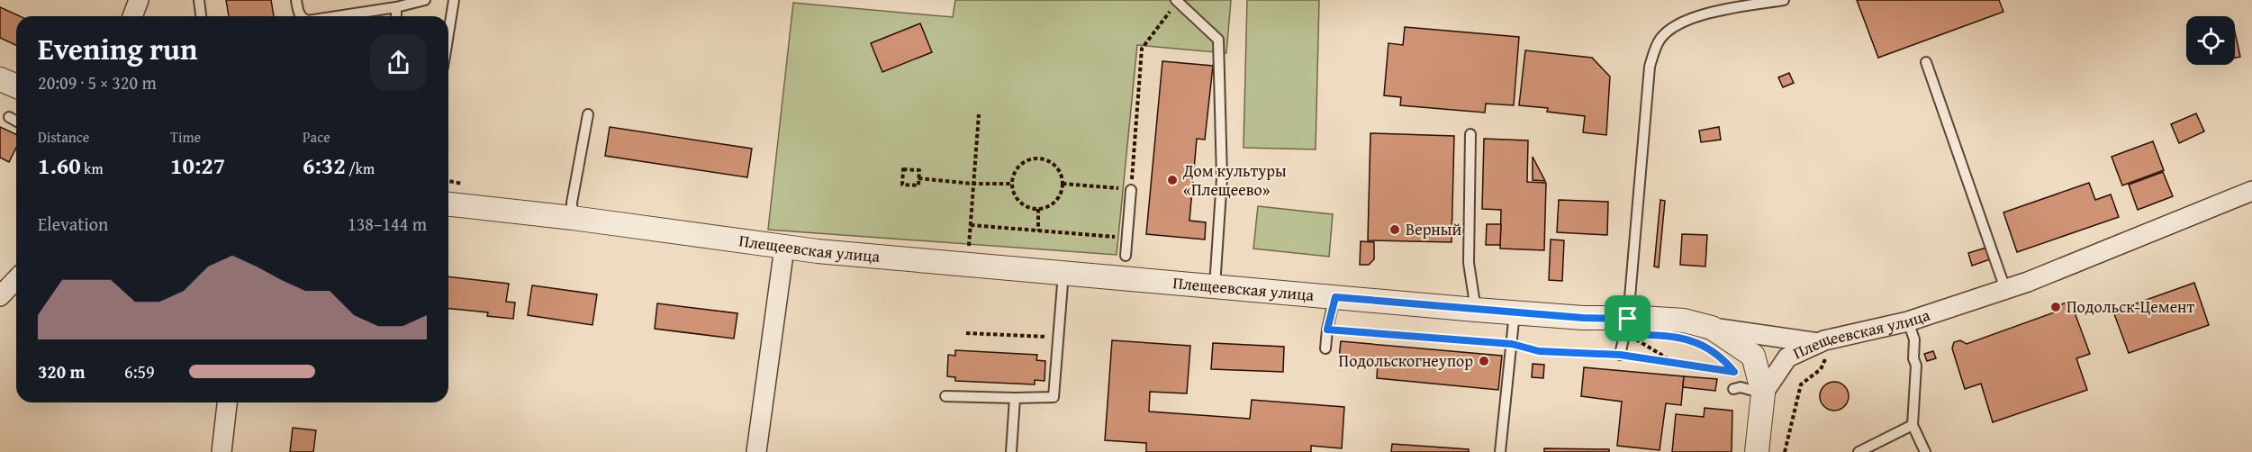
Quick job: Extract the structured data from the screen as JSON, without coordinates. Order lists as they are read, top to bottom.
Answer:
{
  "streets": {
    "street": ["Плещеевская улица"]
  },
  "places": [
    "Дом культуры «Плещеево»",
    "Верный",
    "Подольск-Цемент",
    "Подольскогнеупор"
  ],
  "page": {
    "heading": ["Evening run", "20:09 · 5 × 320 m"],
    "stats": [
      ["Distance", "1.60 km"],
      ["Time", "10:27"],
      ["Pace", "6:32 /km"]
    ],
    "chart": ["Elevation", "138–144 m"],
    "list": [
      {
        "name": "320 m",
        "note": "6:59"
      }
    ]
  }
}
